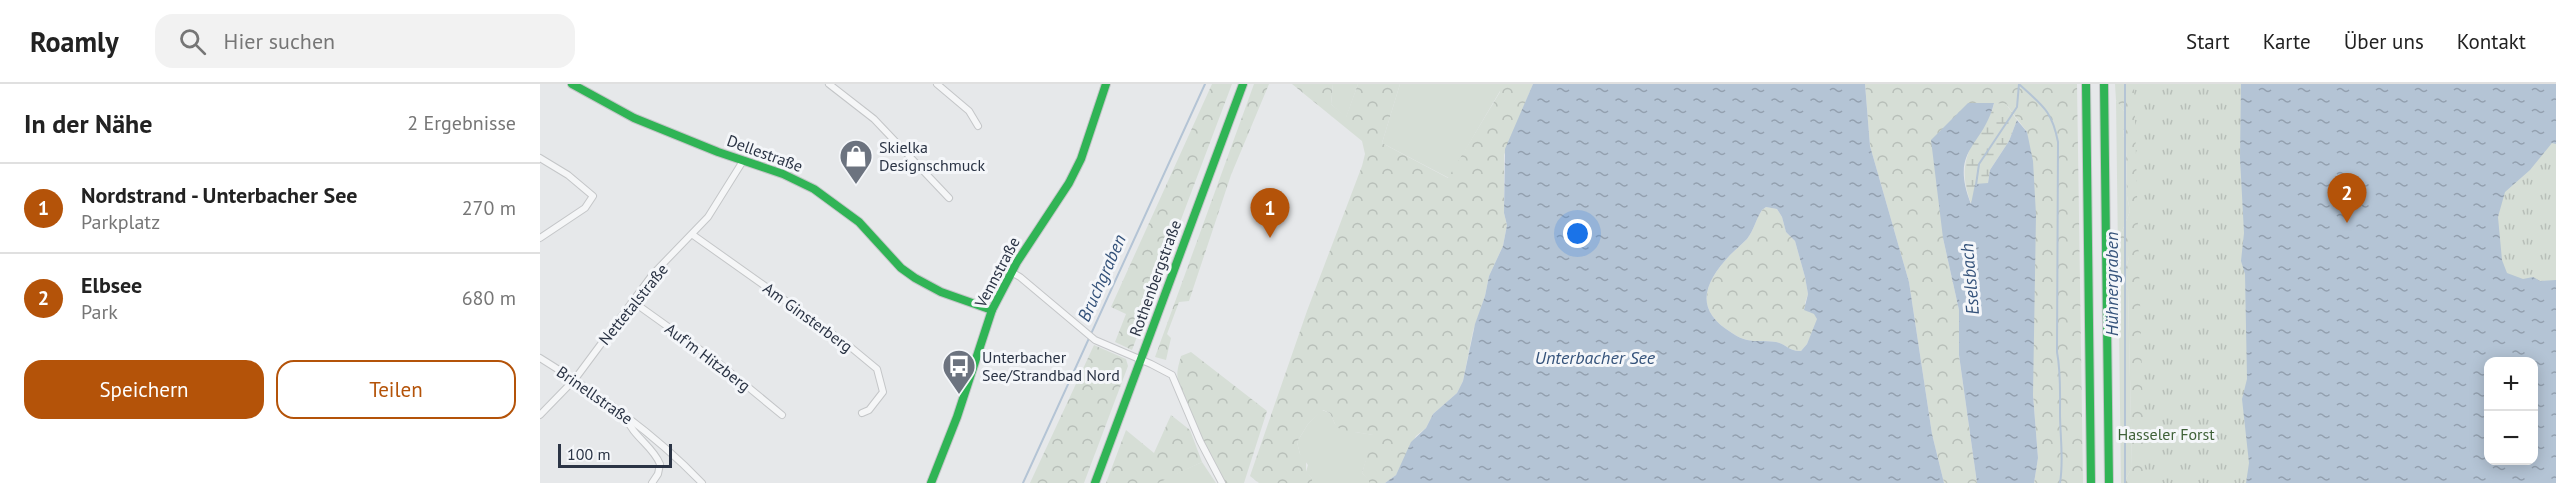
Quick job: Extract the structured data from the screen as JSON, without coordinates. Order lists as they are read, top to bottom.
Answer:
{
  "streets": {
    "main road": ["Dellestraße", "Vennstraße", "Rothenbergstraße"],
    "street": [
      "Nettetalstraße",
      "Am Ginsterberg",
      "Auf'm Hitzberg",
      "Brinellstraße"
    ]
  },
  "crossings": [
    ["Dellestraße", "Vennstraße"],
    ["Dellestraße", "Nettetalstraße"],
    ["Nettetalstraße", "Am Ginsterberg"],
    ["Nettetalstraße", "Auf'm Hitzberg"],
    ["Nettetalstraße", "Brinellstraße"]
  ],
  "water": [
    "Bruchgraben",
    "Eselsbach",
    "Hühnergraben",
    "Unterbacher See"
  ],
  "parks": ["Hasseler Forst"],
  "places": {
    "shop": ["Skielka Designschmuck"],
    "bus stop": ["Unterbacher See/Strandbad Nord"]
  },
  "scale_bar": "100 m",
  "page": {
    "header": "Roamly",
    "search": "Hier suchen",
    "nav": [
      "Start",
      "Karte",
      "Über uns",
      "Kontakt"
    ],
    "heading": ["In der Nähe", "2 Ergebnisse"],
    "list": [
      {
        "mark": "1",
        "name": "Nordstrand - Unterbacher See",
        "note": "Parkplatz",
        "value": "270 m"
      },
      {
        "mark": "2",
        "name": "Elbsee",
        "note": "Park",
        "value": "680 m"
      }
    ],
    "pins": ["2", "1"],
    "buttons": ["Speichern", "Teilen"],
    "map_buttons": ["+", "−"],
    "scale": "100 m"
  }
}
